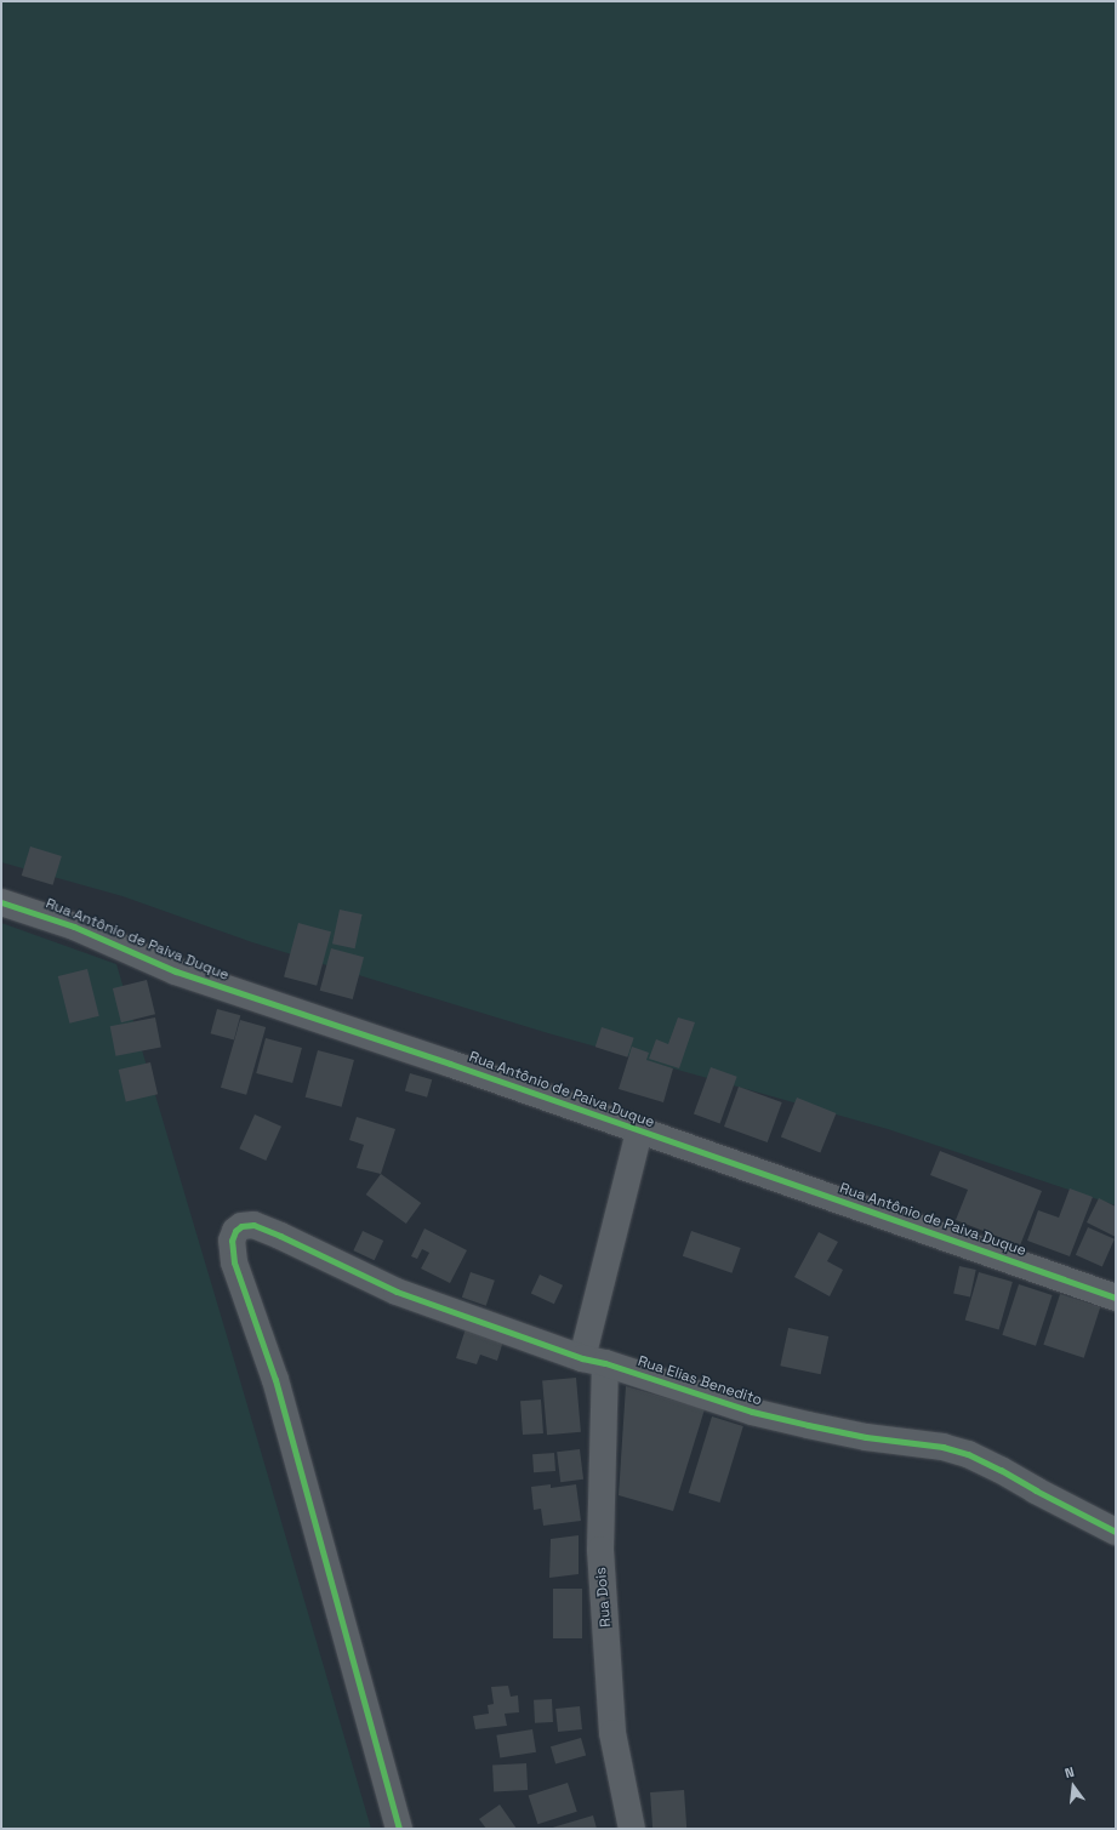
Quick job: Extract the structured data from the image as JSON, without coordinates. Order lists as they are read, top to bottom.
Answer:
{
  "streets": {
    "street": ["Rua Antônio de Paiva Duque", "Rua Elias Benedito", "Rua Dois"]
  },
  "crossings": [
    ["Rua Antônio de Paiva Duque", "Rua Dois"],
    ["Rua Elias Benedito", "Rua Dois"]
  ],
  "north": "top"
}
